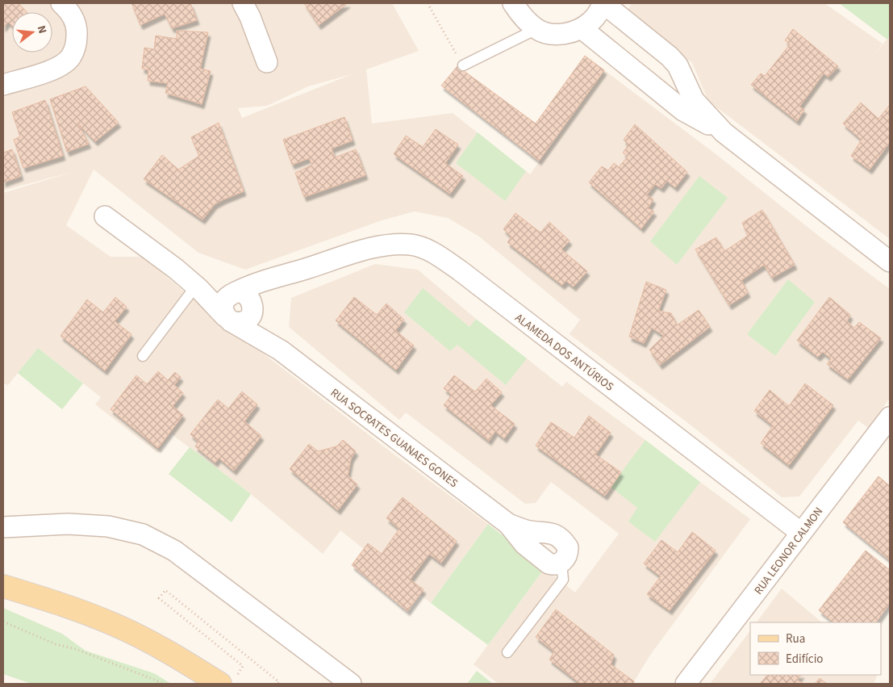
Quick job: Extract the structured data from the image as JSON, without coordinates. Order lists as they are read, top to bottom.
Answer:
{
  "streets": {
    "street": ["ALAMEDA DOS ANTÚRIOS", "RUA SOCRATES GUANAES GONES", "RUA LEONOR CALMON"]
  },
  "crossings": [
    ["ALAMEDA DOS ANTÚRIOS", "RUA SOCRATES GUANAES GONES"],
    ["ALAMEDA DOS ANTÚRIOS", "RUA LEONOR CALMON"]
  ],
  "legend": ["Rua", "Edifício"],
  "north": "right"
}
